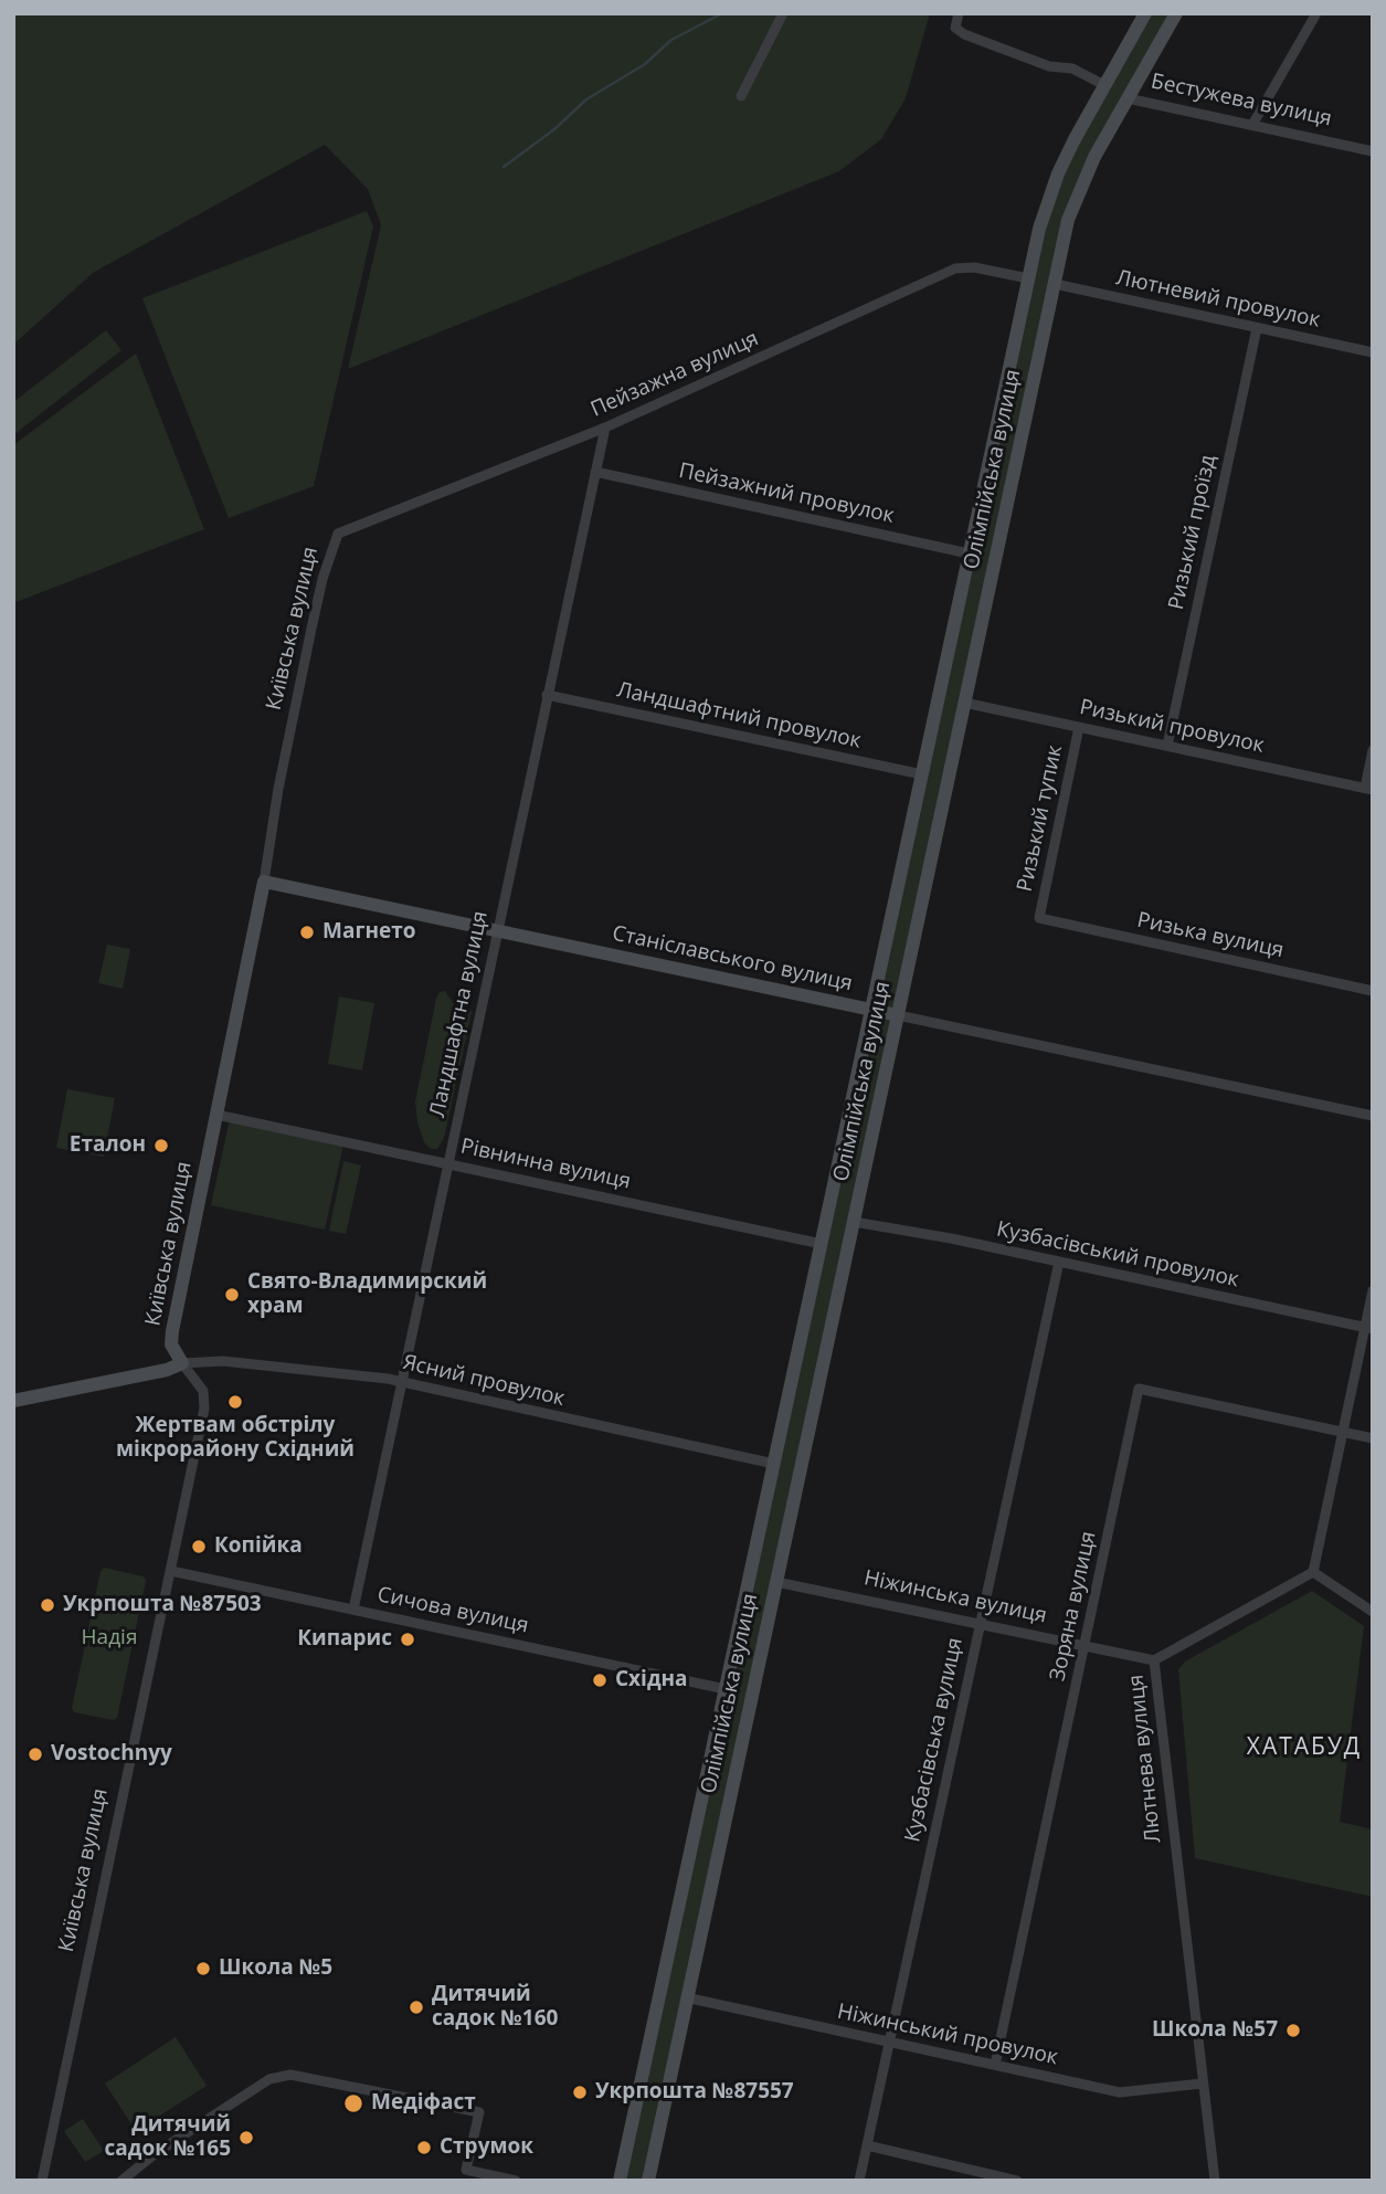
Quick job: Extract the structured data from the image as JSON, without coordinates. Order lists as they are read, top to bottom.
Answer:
{
  "streets": {
    "main road": [
      "Бестужева вулиця",
      "Олімпійська вулиця",
      "Київська вулиця",
      "Станіславського вулиця",
      "Ніжинська вулиця"
    ],
    "street": [
      "Лютневий провулок",
      "Пейзажна вулиця",
      "Пейзажний провулок",
      "Ризький проїзд",
      "Ландшафтний провулок",
      "Ризький провулок",
      "Ризький тупик",
      "Ризька вулиця",
      "Ландшафтна вулиця",
      "Рівнинна вулиця",
      "Кузбасівський провулок",
      "Ясний провулок",
      "Зоряна вулиця",
      "Сичова вулиця",
      "Кузбасівська вулиця",
      "Лютнева вулиця",
      "Ніжинський провулок"
    ]
  },
  "crossings": [
    ["Бестужева вулиця", "Олімпійська вулиця"],
    ["Лютневий провулок", "Олімпійська вулиця"],
    ["Лютневий провулок", "Ризький проїзд"],
    ["Пейзажна вулиця", "Олімпійська вулиця"],
    ["Пейзажна вулиця", "Київська вулиця"],
    ["Пейзажна вулиця", "Ландшафтна вулиця"],
    ["Олімпійська вулиця", "Пейзажний провулок"],
    ["Олімпійська вулиця", "Ландшафтний провулок"],
    ["Олімпійська вулиця", "Ризький провулок"],
    ["Олімпійська вулиця", "Станіславського вулиця"],
    ["Олімпійська вулиця", "Рівнинна вулиця"],
    ["Олімпійська вулиця", "Кузбасівський провулок"],
    ["Олімпійська вулиця", "Ясний провулок"],
    ["Олімпійська вулиця", "Ніжинська вулиця"],
    ["Олімпійська вулиця", "Сичова вулиця"],
    ["Олімпійська вулиця", "Ніжинський провулок"],
    ["Пейзажний провулок", "Ландшафтна вулиця"],
    ["Ризький проїзд", "Ризький провулок"],
    ["Київська вулиця", "Станіславського вулиця"],
    ["Київська вулиця", "Рівнинна вулиця"],
    ["Київська вулиця", "Ясний провулок"],
    ["Київська вулиця", "Сичова вулиця"],
    ["Ландшафтний провулок", "Ландшафтна вулиця"],
    ["Ризький провулок", "Ризький тупик"],
    ["Ризький тупик", "Ризька вулиця"],
    ["Станіславського вулиця", "Ландшафтна вулиця"],
    ["Ландшафтна вулиця", "Рівнинна вулиця"],
    ["Ландшафтна вулиця", "Ясний провулок"],
    ["Ландшафтна вулиця", "Сичова вулиця"],
    ["Кузбасівський провулок", "Кузбасівська вулиця"],
    ["Ніжинська вулиця", "Зоряна вулиця"],
    ["Ніжинська вулиця", "Кузбасівська вулиця"],
    ["Ніжинська вулиця", "Лютнева вулиця"],
    ["Зоряна вулиця", "Ніжинський провулок"],
    ["Кузбасівська вулиця", "Ніжинський провулок"],
    ["Лютнева вулиця", "Ніжинський провулок"]
  ],
  "districts": ["ХАТАБУД"],
  "parks": ["Надія"],
  "places": [
    "Магнето",
    "Еталон",
    "Свято-Владимирский храм",
    "Жертвам обстрілу мікрорайону Східний",
    "Копійка",
    "Укрпошта №87503",
    "Кипарис",
    "Східна",
    "Vostochnyy",
    "Школа №5",
    "Дитячий садок №160",
    "Школа №57",
    "Укрпошта №87557",
    "Медіфаст",
    "Дитячий садок №165",
    "Струмок"
  ]
}
